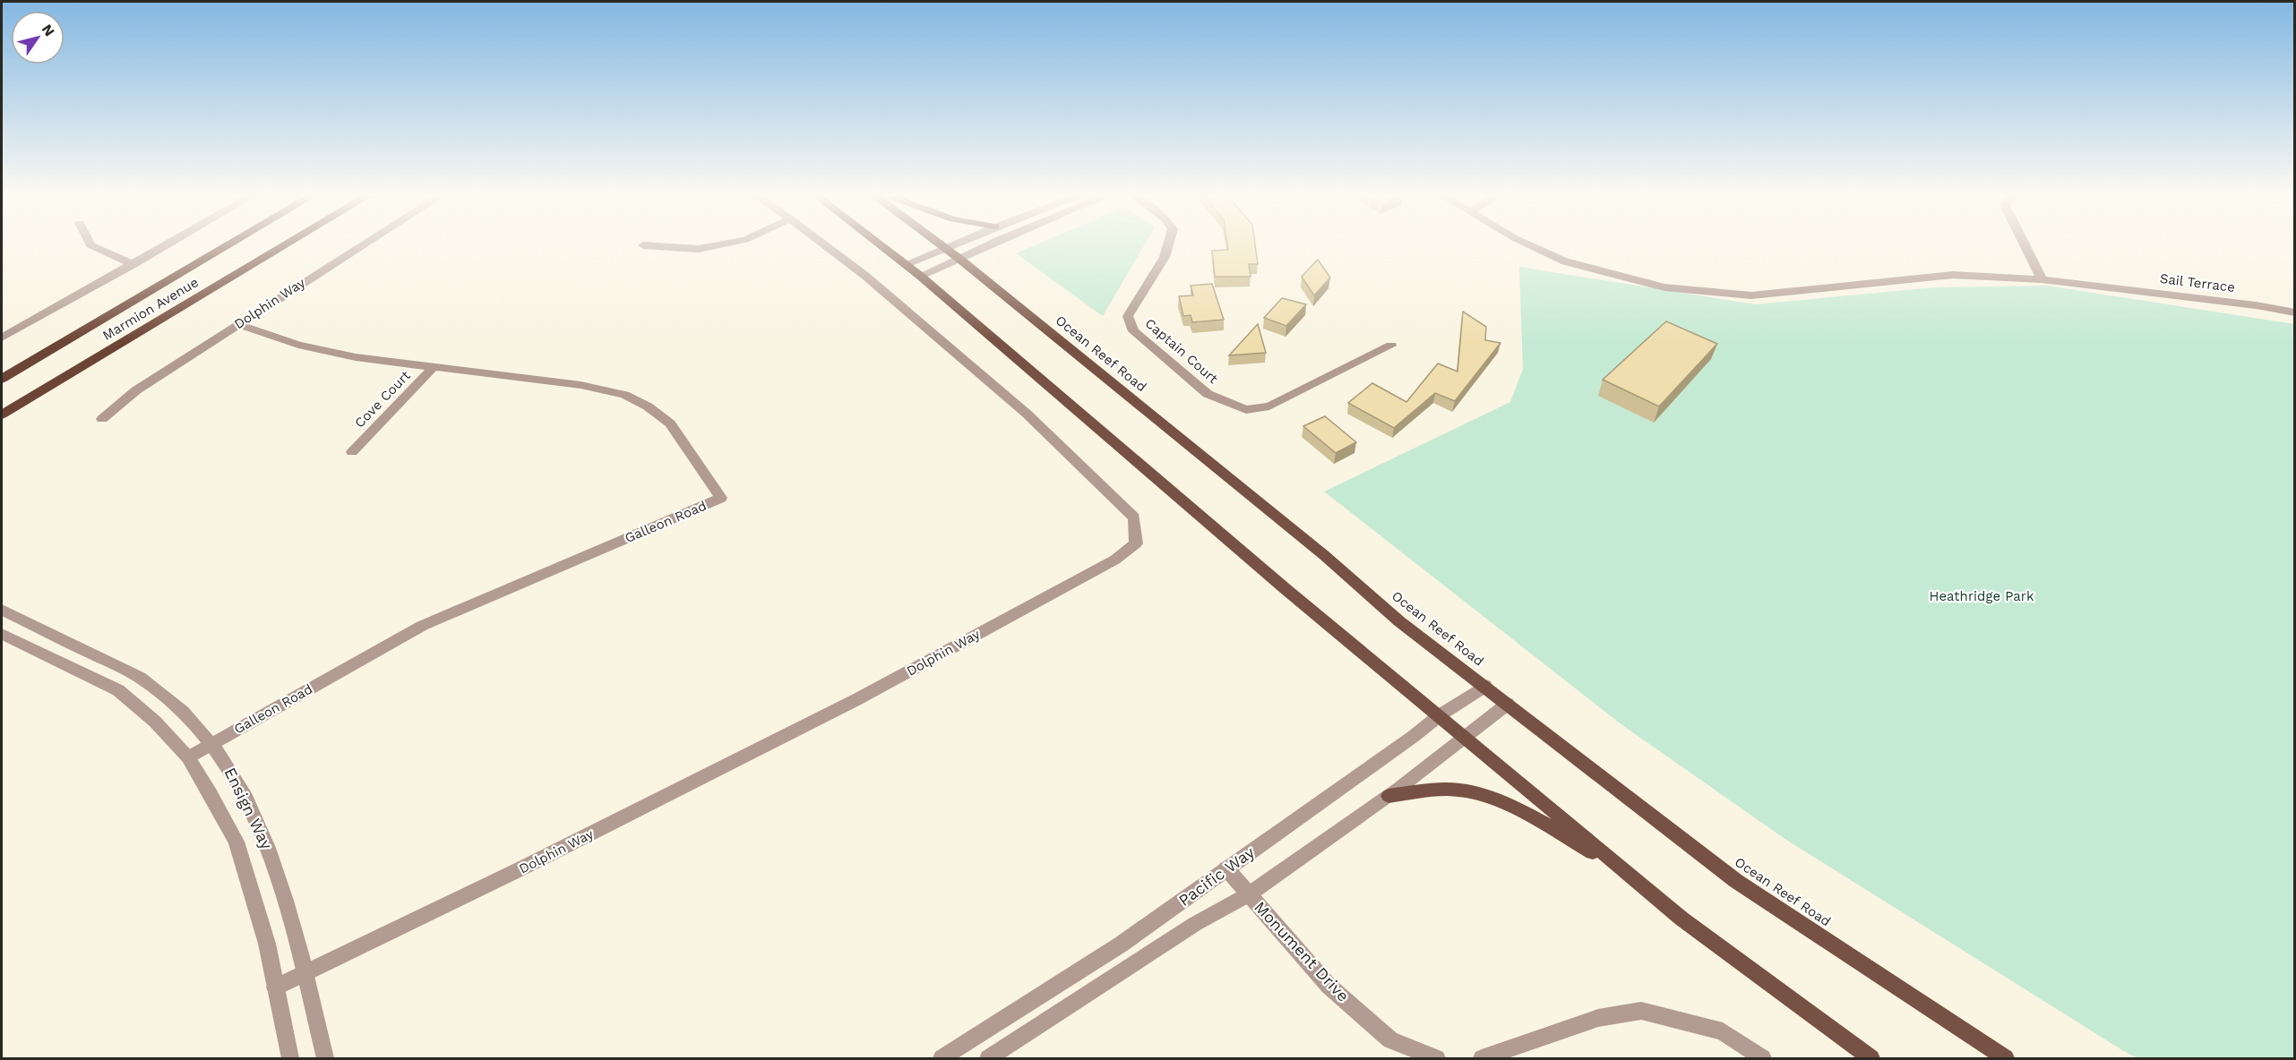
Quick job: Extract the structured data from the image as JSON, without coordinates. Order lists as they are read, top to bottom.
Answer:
{
  "streets": {
    "highway": ["Marmion Avenue"],
    "main road": ["Ocean Reef Road"],
    "street": [
      "Sail Terrace",
      "Dolphin Way",
      "Captain Court",
      "Cove Court",
      "Galleon Road",
      "Ensign Way",
      "Pacific Way",
      "Monument Drive"
    ]
  },
  "crossings": [
    ["Dolphin Way", "Galleon Road"],
    ["Dolphin Way", "Ensign Way"],
    ["Ocean Reef Road", "Pacific Way"],
    ["Cove Court", "Galleon Road"],
    ["Galleon Road", "Ensign Way"],
    ["Pacific Way", "Monument Drive"]
  ],
  "parks": ["Heathridge Park"],
  "north": "top right"
}
